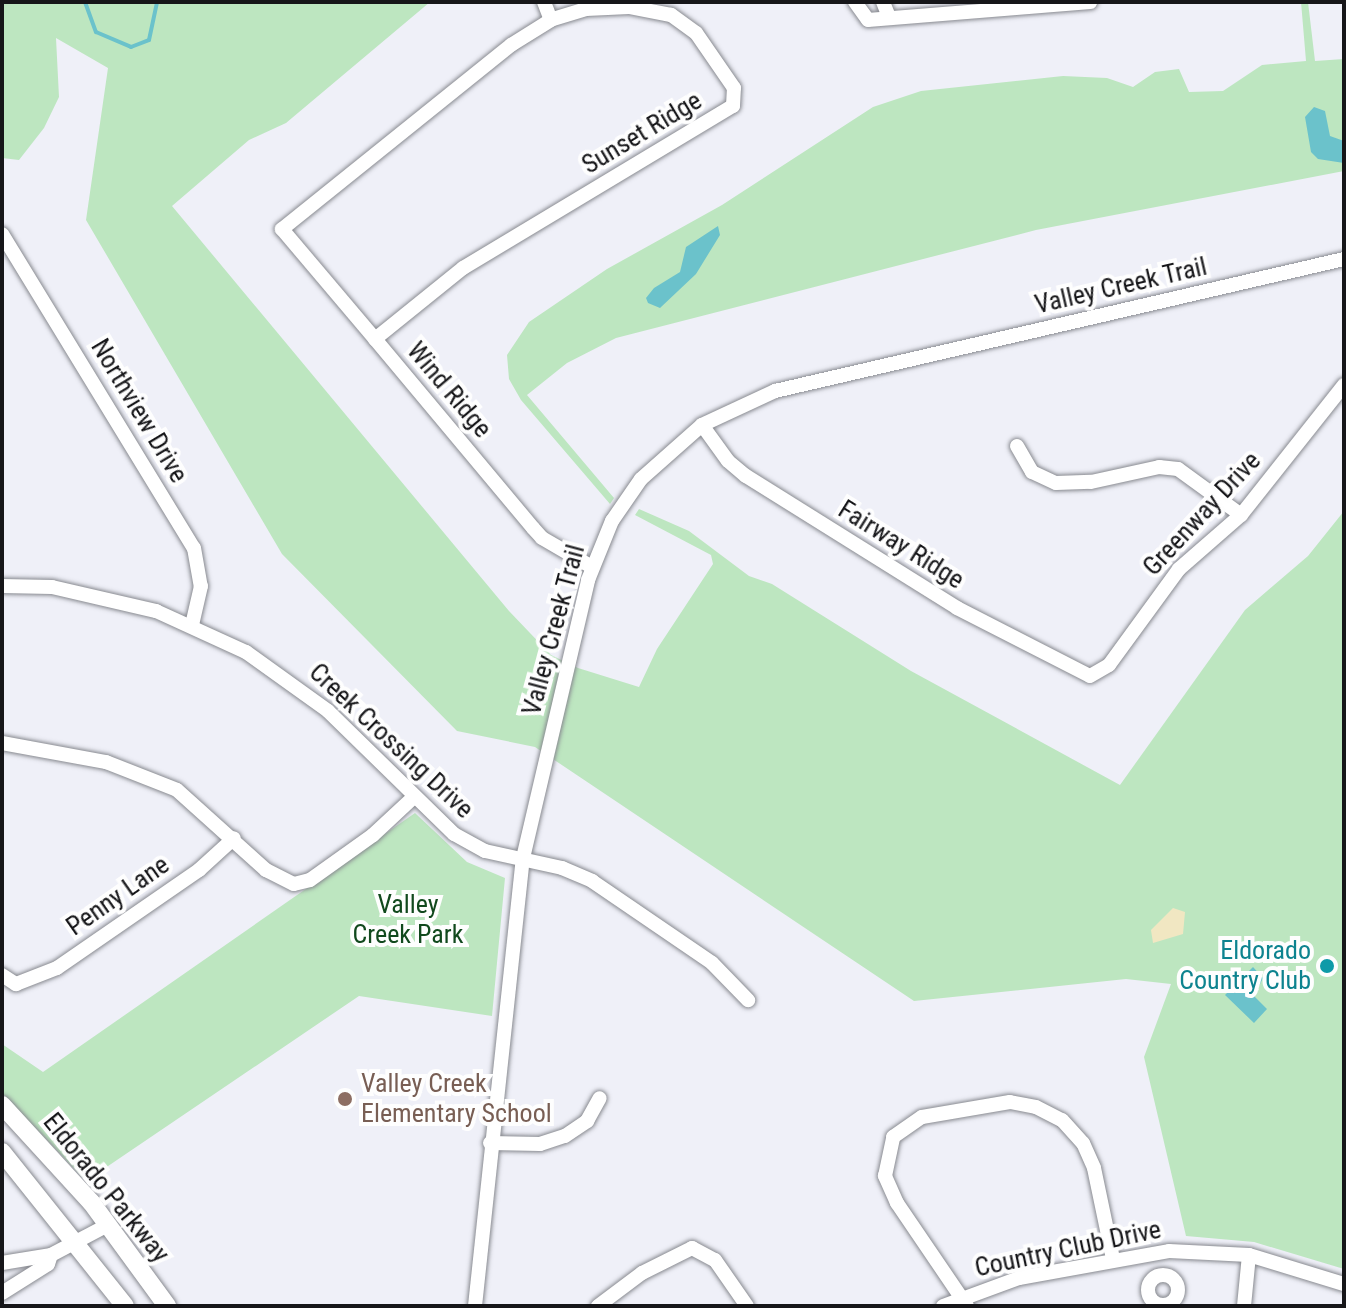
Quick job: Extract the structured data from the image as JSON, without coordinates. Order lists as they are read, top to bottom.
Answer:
{
  "streets": {
    "main road": ["Eldorado Parkway"],
    "street": [
      "Sunset Ridge",
      "Valley Creek Trail",
      "Wind Ridge",
      "Northview Drive",
      "Greenway Drive",
      "Fairway Ridge",
      "Creek Crossing Drive",
      "Penny Lane",
      "Country Club Drive"
    ]
  },
  "crossings": [
    ["Sunset Ridge", "Wind Ridge"],
    ["Valley Creek Trail", "Wind Ridge"],
    ["Valley Creek Trail", "Fairway Ridge"],
    ["Valley Creek Trail", "Creek Crossing Drive"],
    ["Northview Drive", "Creek Crossing Drive"],
    ["Greenway Drive", "Fairway Ridge"]
  ],
  "parks": ["Valley Creek Park"],
  "places": ["Eldorado Country Club", "Valley Creek Elementary School"]
}
